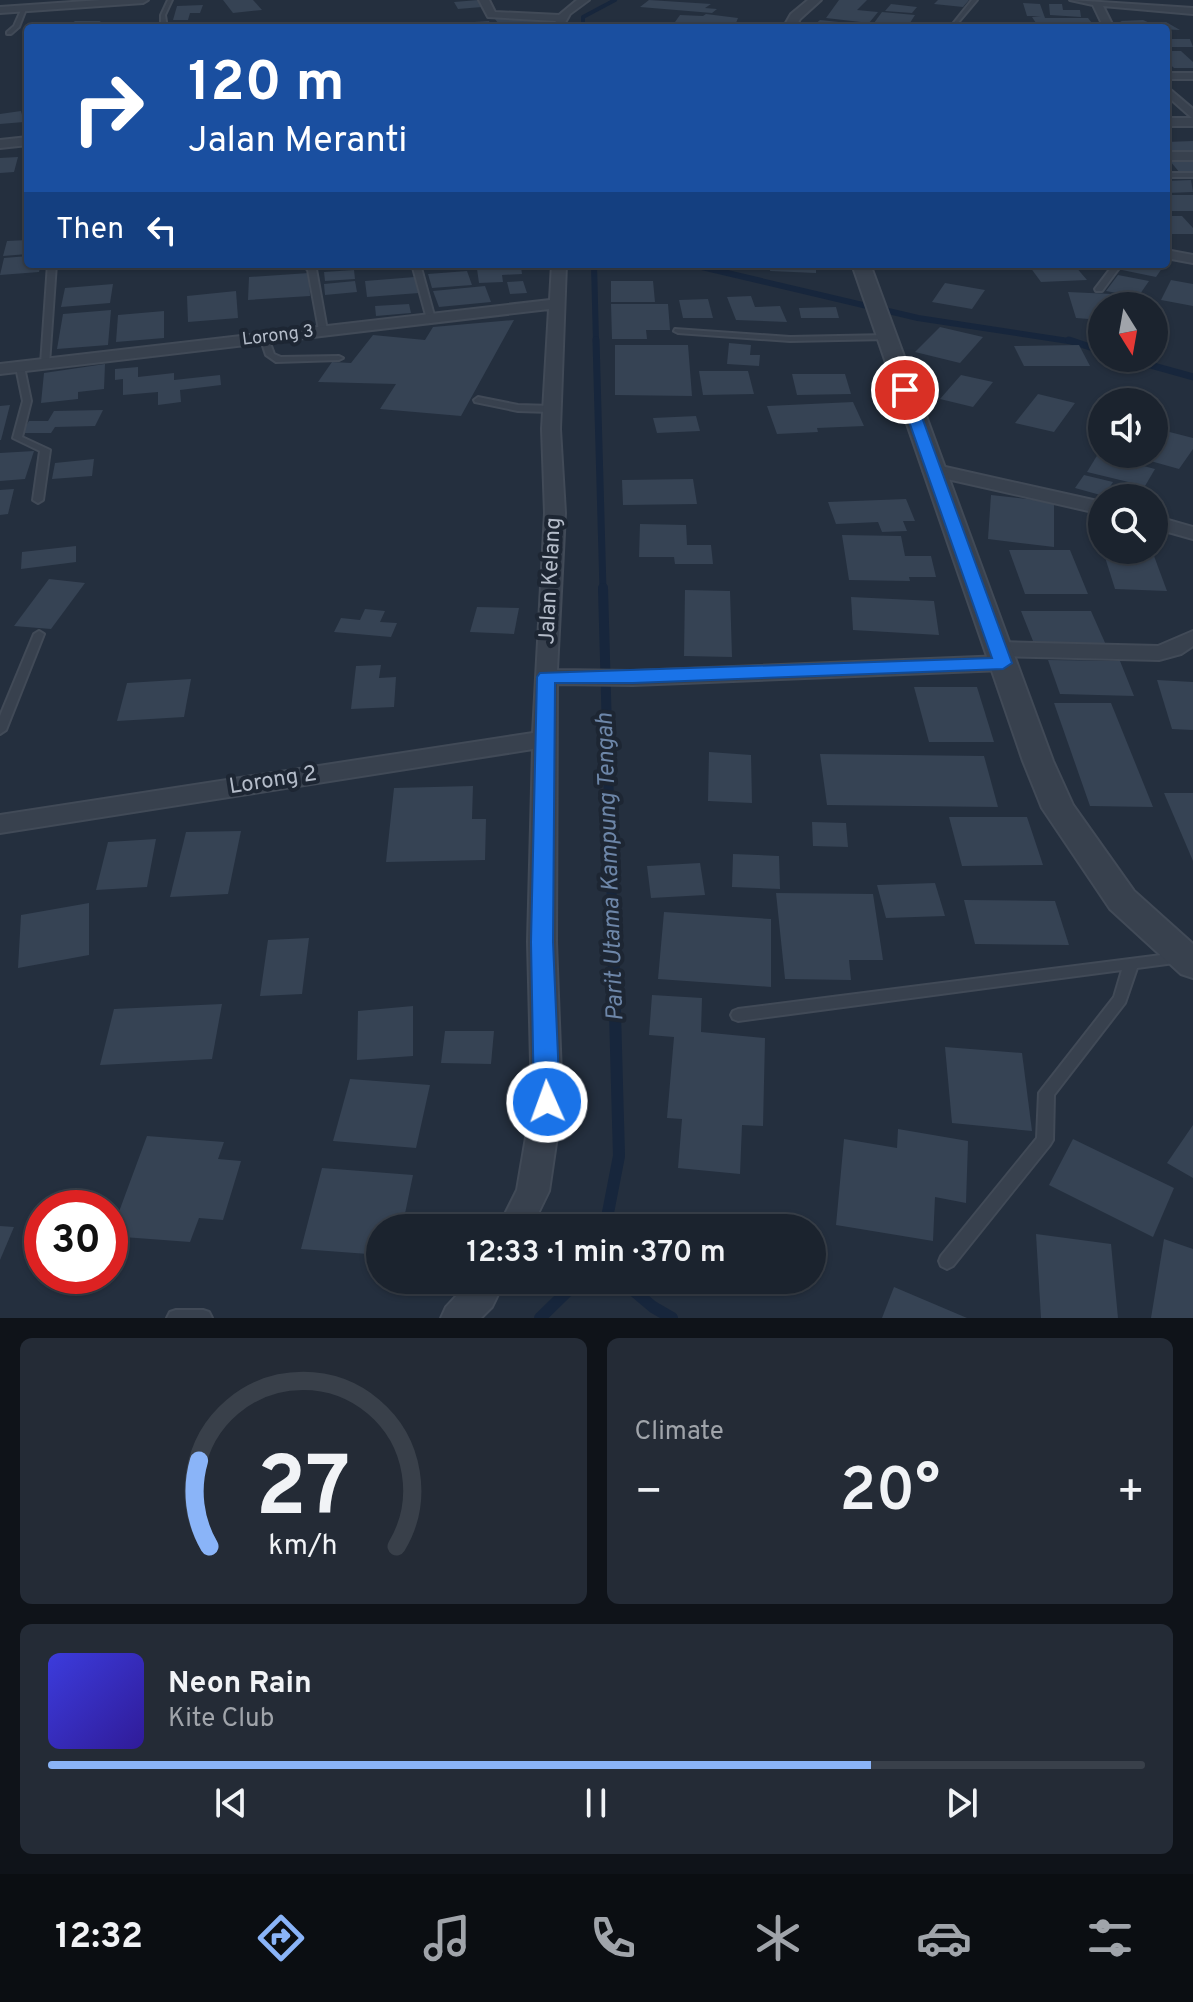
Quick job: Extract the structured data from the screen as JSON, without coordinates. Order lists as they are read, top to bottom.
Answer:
{
  "streets": {
    "street": ["Lorong 3", "Jalan Kelang", "Lorong 2"]
  },
  "crossings": [
    ["Lorong 3", "Jalan Kelang"],
    ["Jalan Kelang", "Lorong 2"]
  ],
  "water": ["Parit Utama Kampung Tengah"],
  "north": "bottom",
  "page": {
    "turn": ["120 m", "Jalan Meranti"],
    "then": "Then",
    "limit": "30",
    "trip": "12:33 · 1 min · 370 m",
    "tile": "Climate",
    "heat": ["−", "20°", "+"],
    "song": ["Neon Rain", "Kite Club"],
    "tabs": "12:32",
    "gauge": ["27", "km/h"]
  }
}
